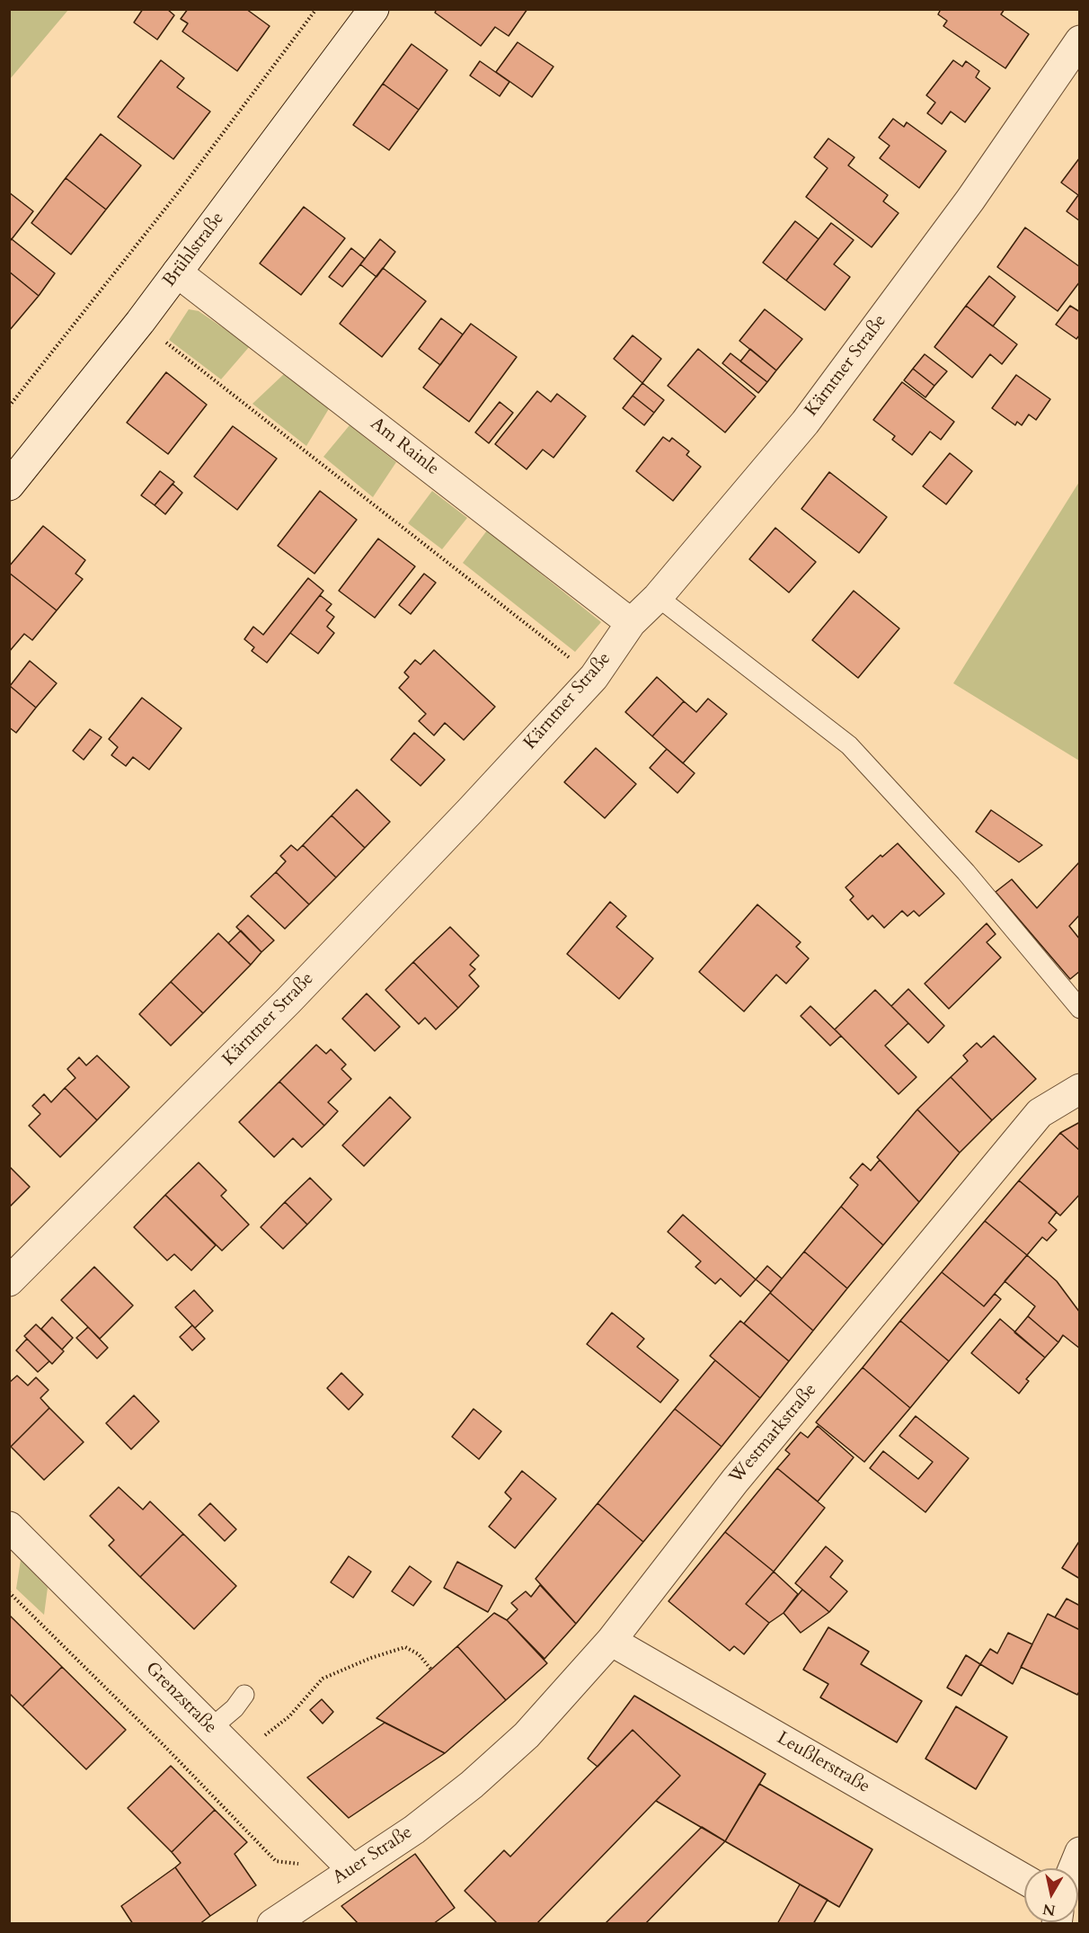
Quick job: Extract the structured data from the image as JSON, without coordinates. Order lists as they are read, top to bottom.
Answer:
{
  "streets": {
    "street": [
      "Brühlstraße",
      "Kärntner Straße",
      "Am Rainle",
      "Westmarkstraße",
      "Grenzstraße",
      "Leußlerstraße",
      "Auer Straße"
    ]
  },
  "crossings": [
    ["Brühlstraße", "Am Rainle"],
    ["Kärntner Straße", "Am Rainle"],
    ["Westmarkstraße", "Leußlerstraße"],
    ["Westmarkstraße", "Auer Straße"],
    ["Grenzstraße", "Auer Straße"]
  ],
  "north": "bottom"
}
